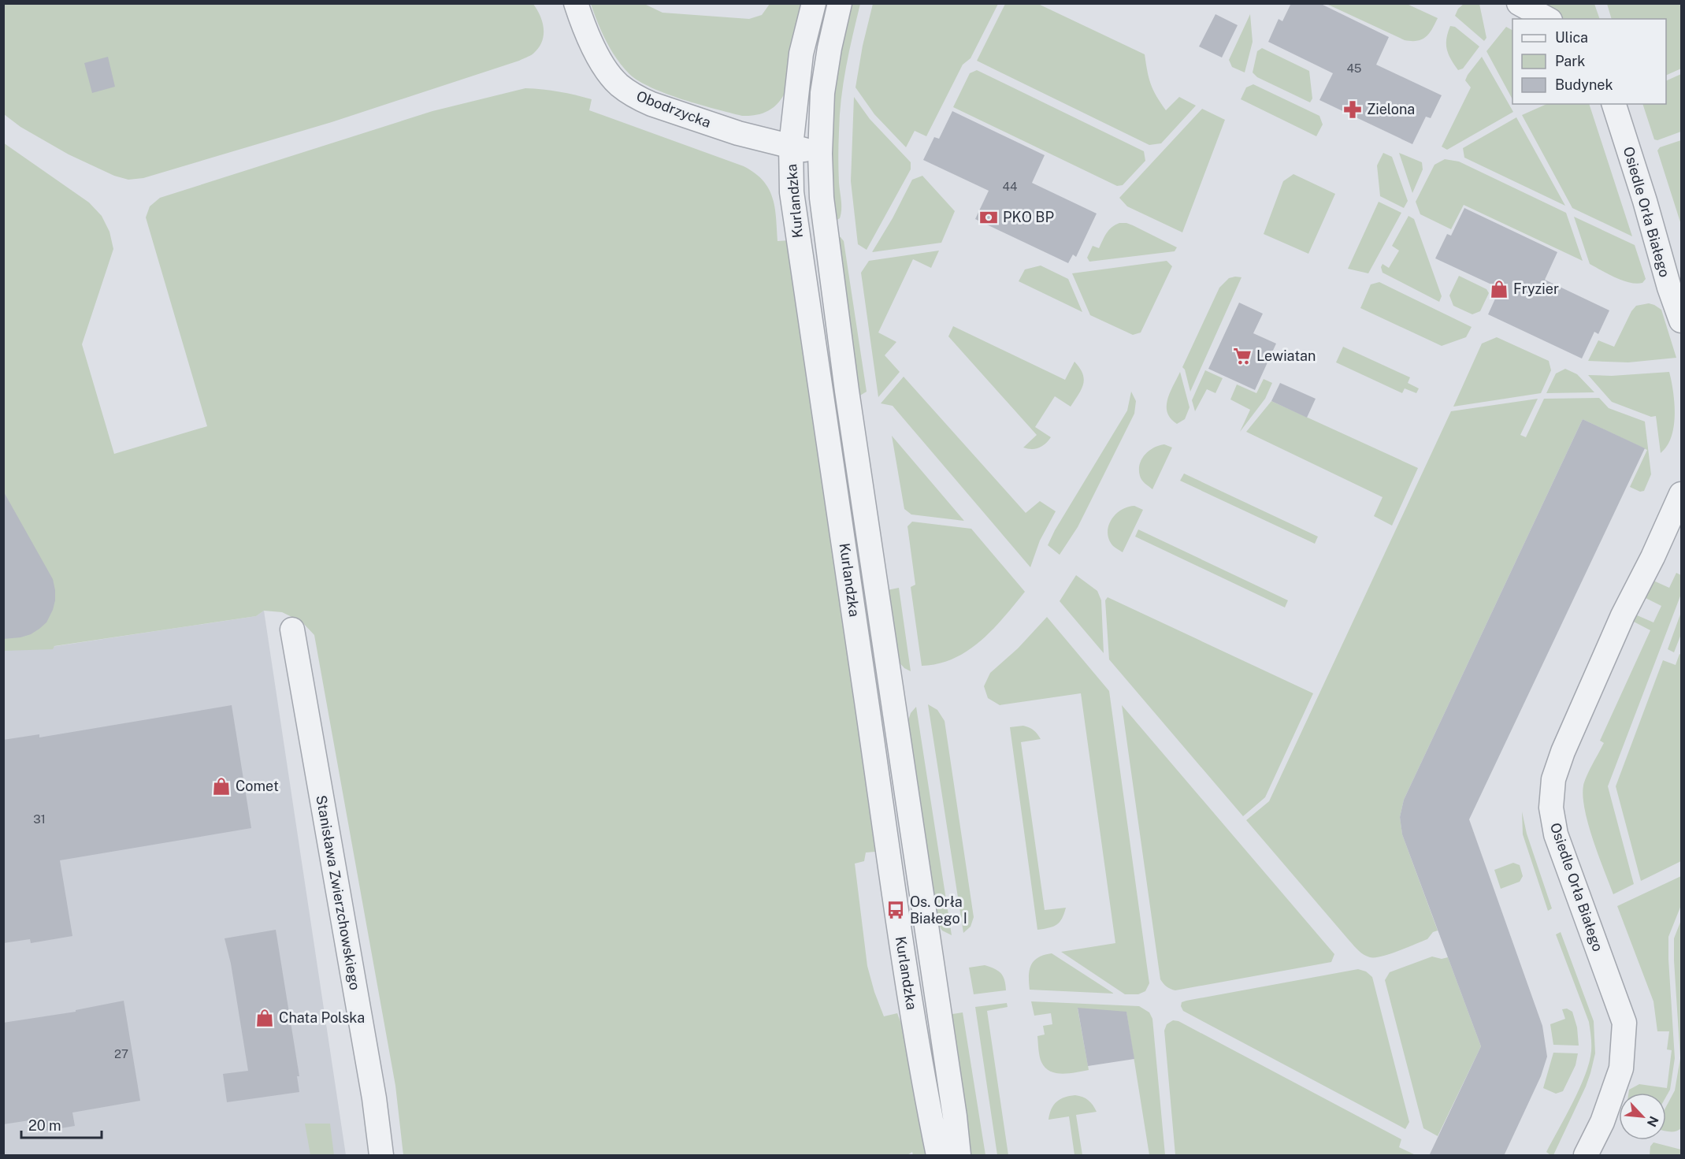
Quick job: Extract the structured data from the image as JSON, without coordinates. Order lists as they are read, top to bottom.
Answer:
{
  "streets": {
    "street": [
      "Obodrzycka",
      "Kurlandzka",
      "Osiedle Orła Białego",
      "Stanisława Zwierzchowskiego"
    ]
  },
  "crossings": [
    ["Obodrzycka", "Kurlandzka"]
  ],
  "places": {
    "pharmacy": ["Zielona"],
    "bank": ["PKO BP"],
    "shop": ["Fryzier", "Comet", "Chata Polska"],
    "supermarket": ["Lewiatan"],
    "bus stop": ["Os. Orła Białego I"]
  },
  "house_numbers": [
    "45",
    "44",
    "31",
    "27"
  ],
  "legend": ["Ulica", "Park", "Budynek"],
  "scale_bar": "20 m",
  "north": "bottom right"
}
